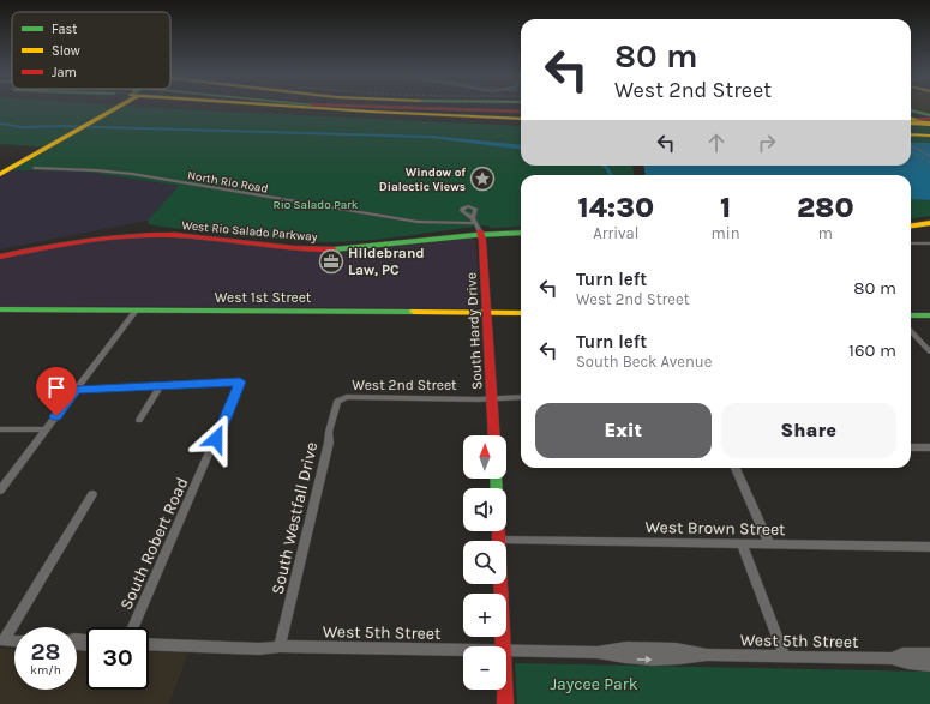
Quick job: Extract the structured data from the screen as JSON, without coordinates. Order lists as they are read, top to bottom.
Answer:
{
  "streets": {
    "main road": ["West Rio Salado Parkway", "West 1st Street", "South Hardy Drive"],
    "street": [
      "North Rio Road",
      "West 2nd Street",
      "South Westfall Drive",
      "West Brown Street",
      "South Robert Road",
      "West 5th Street"
    ]
  },
  "crossings": [
    ["North Rio Road", "West Rio Salado Parkway"],
    ["North Rio Road", "South Hardy Drive"],
    ["West Rio Salado Parkway", "South Hardy Drive"],
    ["West 1st Street", "South Hardy Drive"],
    ["South Hardy Drive", "West 2nd Street"],
    ["West 2nd Street", "South Westfall Drive"],
    ["South Westfall Drive", "West 5th Street"]
  ],
  "parks": ["Rio Salado Park", "Jaycee Park"],
  "places": {
    "place": ["Window of Dialectic Views"],
    "office": ["Hildebrand Law, PC"]
  },
  "legend": ["Fast", "Slow", "Jam"],
  "north": "top",
  "page": {
    "turn": ["80 m", "West 2nd Street"],
    "eta": [
      "14:30",
      "Arrival",
      "1",
      "min",
      "280",
      "m"
    ],
    "list": [
      {
        "name": "Turn left",
        "note": "West 2nd Street",
        "value": "80 m"
      },
      {
        "name": "Turn left",
        "note": "South Beck Avenue",
        "value": "160 m"
      }
    ],
    "buttons": ["Exit", "Share"],
    "map_buttons": ["+", "−"],
    "speed": "28 km/h",
    "limit": "30"
  }
}
